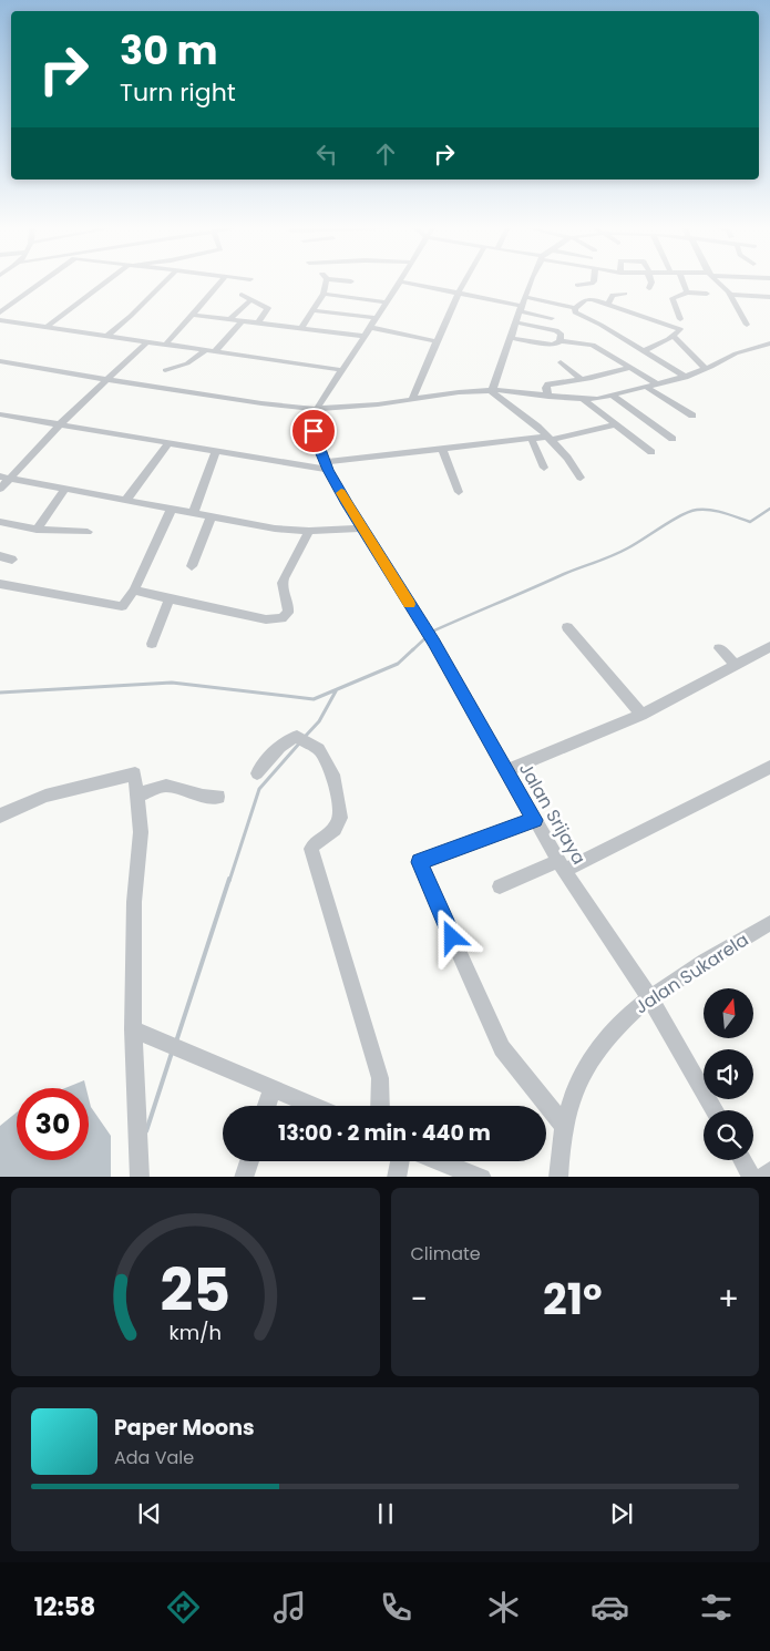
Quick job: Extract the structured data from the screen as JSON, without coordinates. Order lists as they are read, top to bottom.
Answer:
{
  "streets": {
    "street": ["Jalan Srijaya", "Jalan Sukarela"]
  },
  "crossings": [
    ["Jalan Srijaya", "Jalan Sukarela"]
  ],
  "north": "top",
  "page": {
    "turn": ["30 m", "Turn right"],
    "limit": "30",
    "trip": "13:00 · 2 min · 440 m",
    "tile": "Climate",
    "heat": ["−", "21°", "+"],
    "song": ["Paper Moons", "Ada Vale"],
    "tabs": "12:58",
    "gauge": ["25", "km/h"]
  }
}
